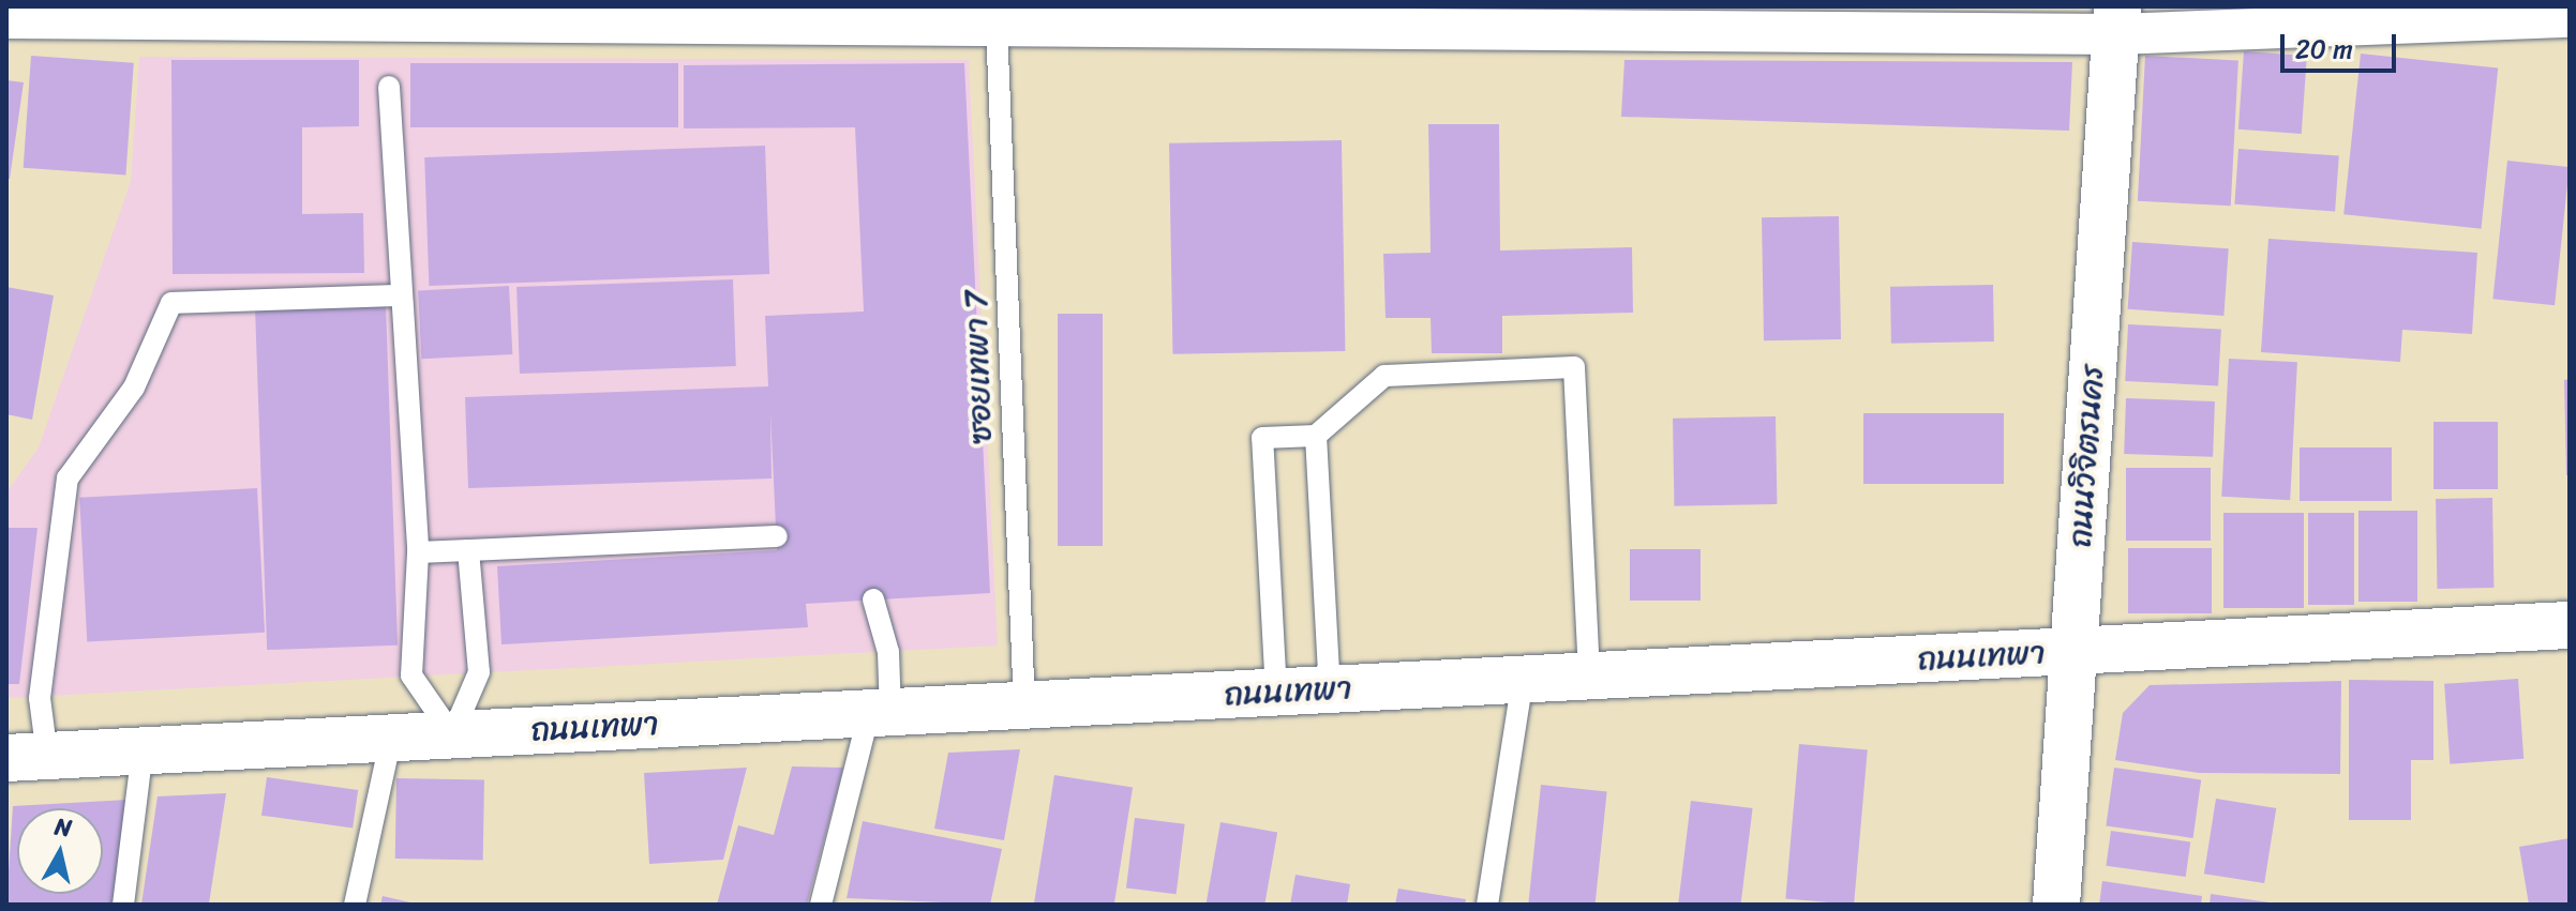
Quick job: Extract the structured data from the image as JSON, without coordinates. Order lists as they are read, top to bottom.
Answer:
{
  "streets": {
    "main road": ["ถนนวิจิตรนคร", "ถนนเทพา"],
    "lane": ["ซอยเทพา 7"]
  },
  "crossings": [
    ["ซอยเทพา 7", "ถนนเทพา"],
    ["ถนนวิจิตรนคร", "ถนนเทพา"]
  ],
  "scale_bar": "20 m",
  "north": "top"
}
